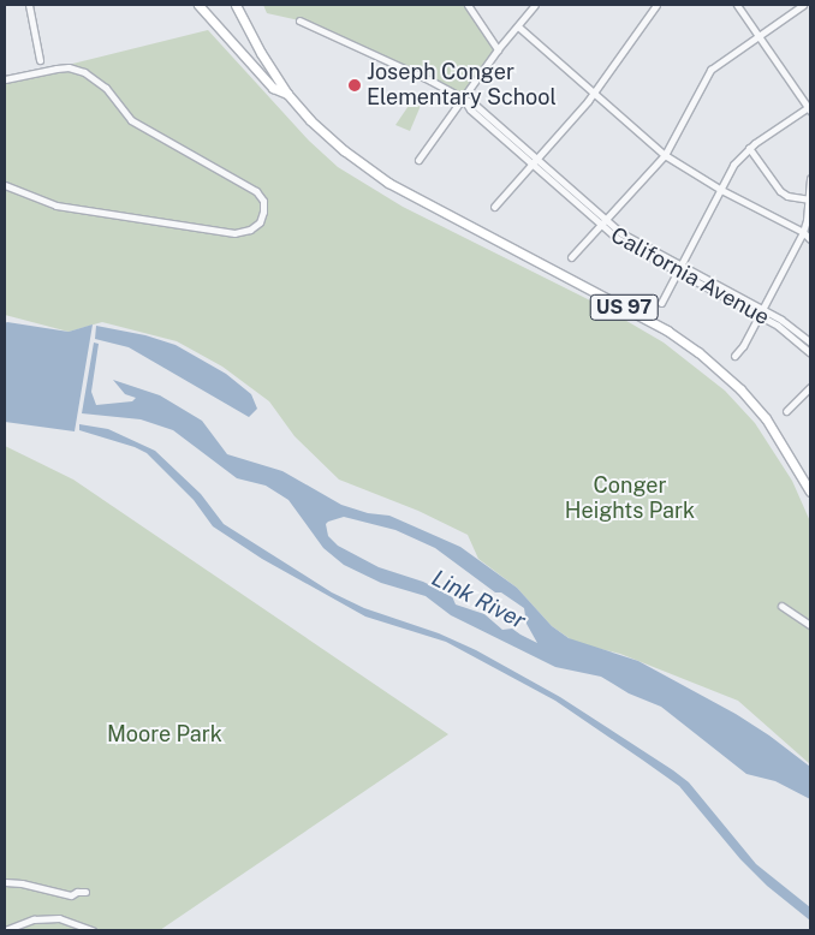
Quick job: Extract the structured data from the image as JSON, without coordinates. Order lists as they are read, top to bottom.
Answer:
{
  "streets": {
    "highway": ["US 97"],
    "street": ["California Avenue"]
  },
  "water": ["Link River"],
  "parks": ["Conger Heights Park", "Moore Park"],
  "places": ["Joseph Conger Elementary School"]
}
